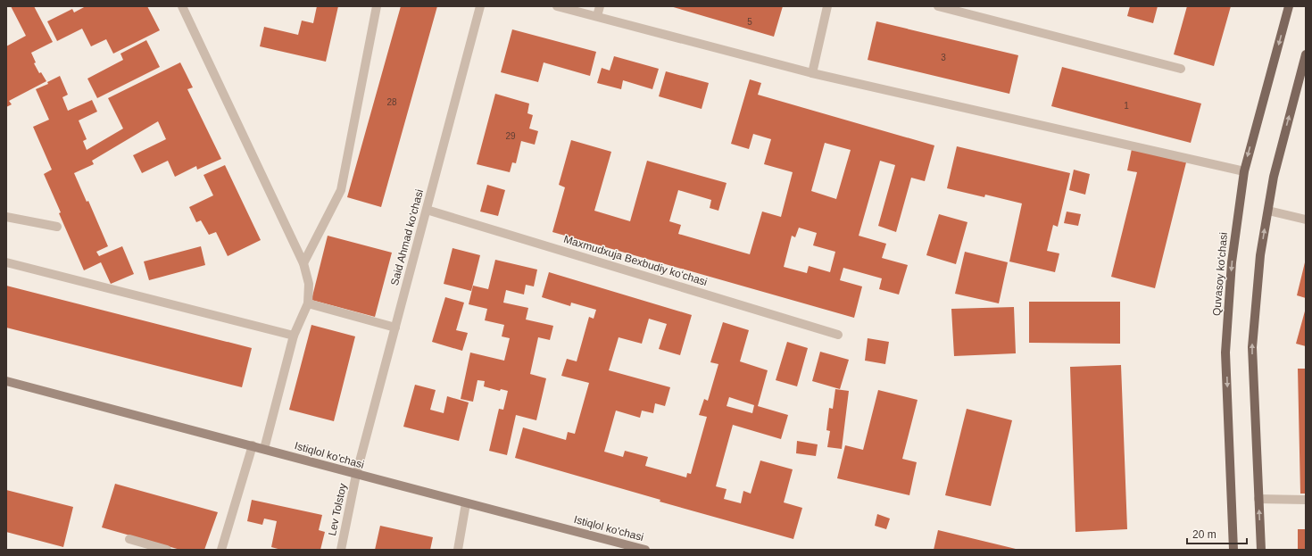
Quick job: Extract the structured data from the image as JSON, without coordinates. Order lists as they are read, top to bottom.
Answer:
{
  "streets": {
    "main road": ["Quvasoy koʻchasi", "Istiqlol ko'chasi"],
    "street": ["Said Ahmad ko'chasi", "Maxmudxuja Bexbudiy koʻchasi", "Lev Tolstoy"]
  },
  "crossings": [
    ["Said Ahmad ko'chasi", "Maxmudxuja Bexbudiy koʻchasi"],
    ["Said Ahmad ko'chasi", "Istiqlol ko'chasi"],
    ["Said Ahmad ko'chasi", "Lev Tolstoy"],
    ["Istiqlol ko'chasi", "Lev Tolstoy"]
  ],
  "house_numbers": [
    "5",
    "3",
    "28",
    "1",
    "29"
  ],
  "scale_bar": "20 m"
}
